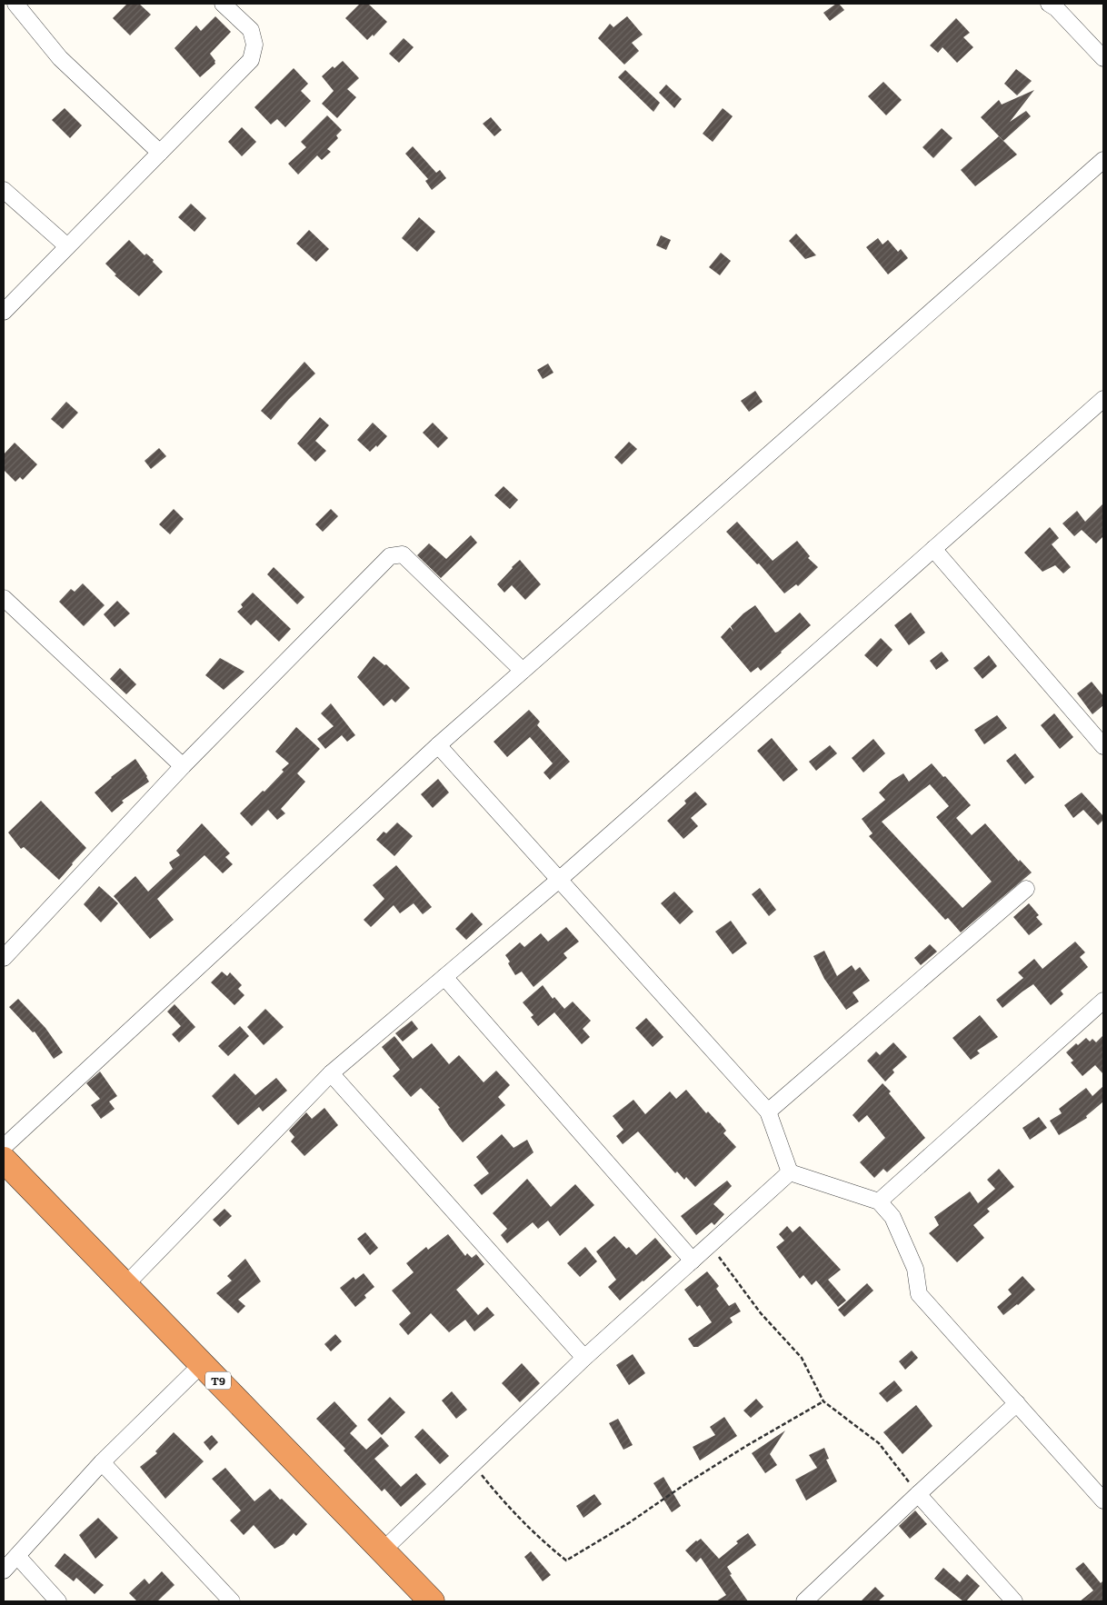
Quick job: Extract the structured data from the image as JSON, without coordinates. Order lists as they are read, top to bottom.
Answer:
{
  "streets": {
    "highway": ["T9"]
  }
}
